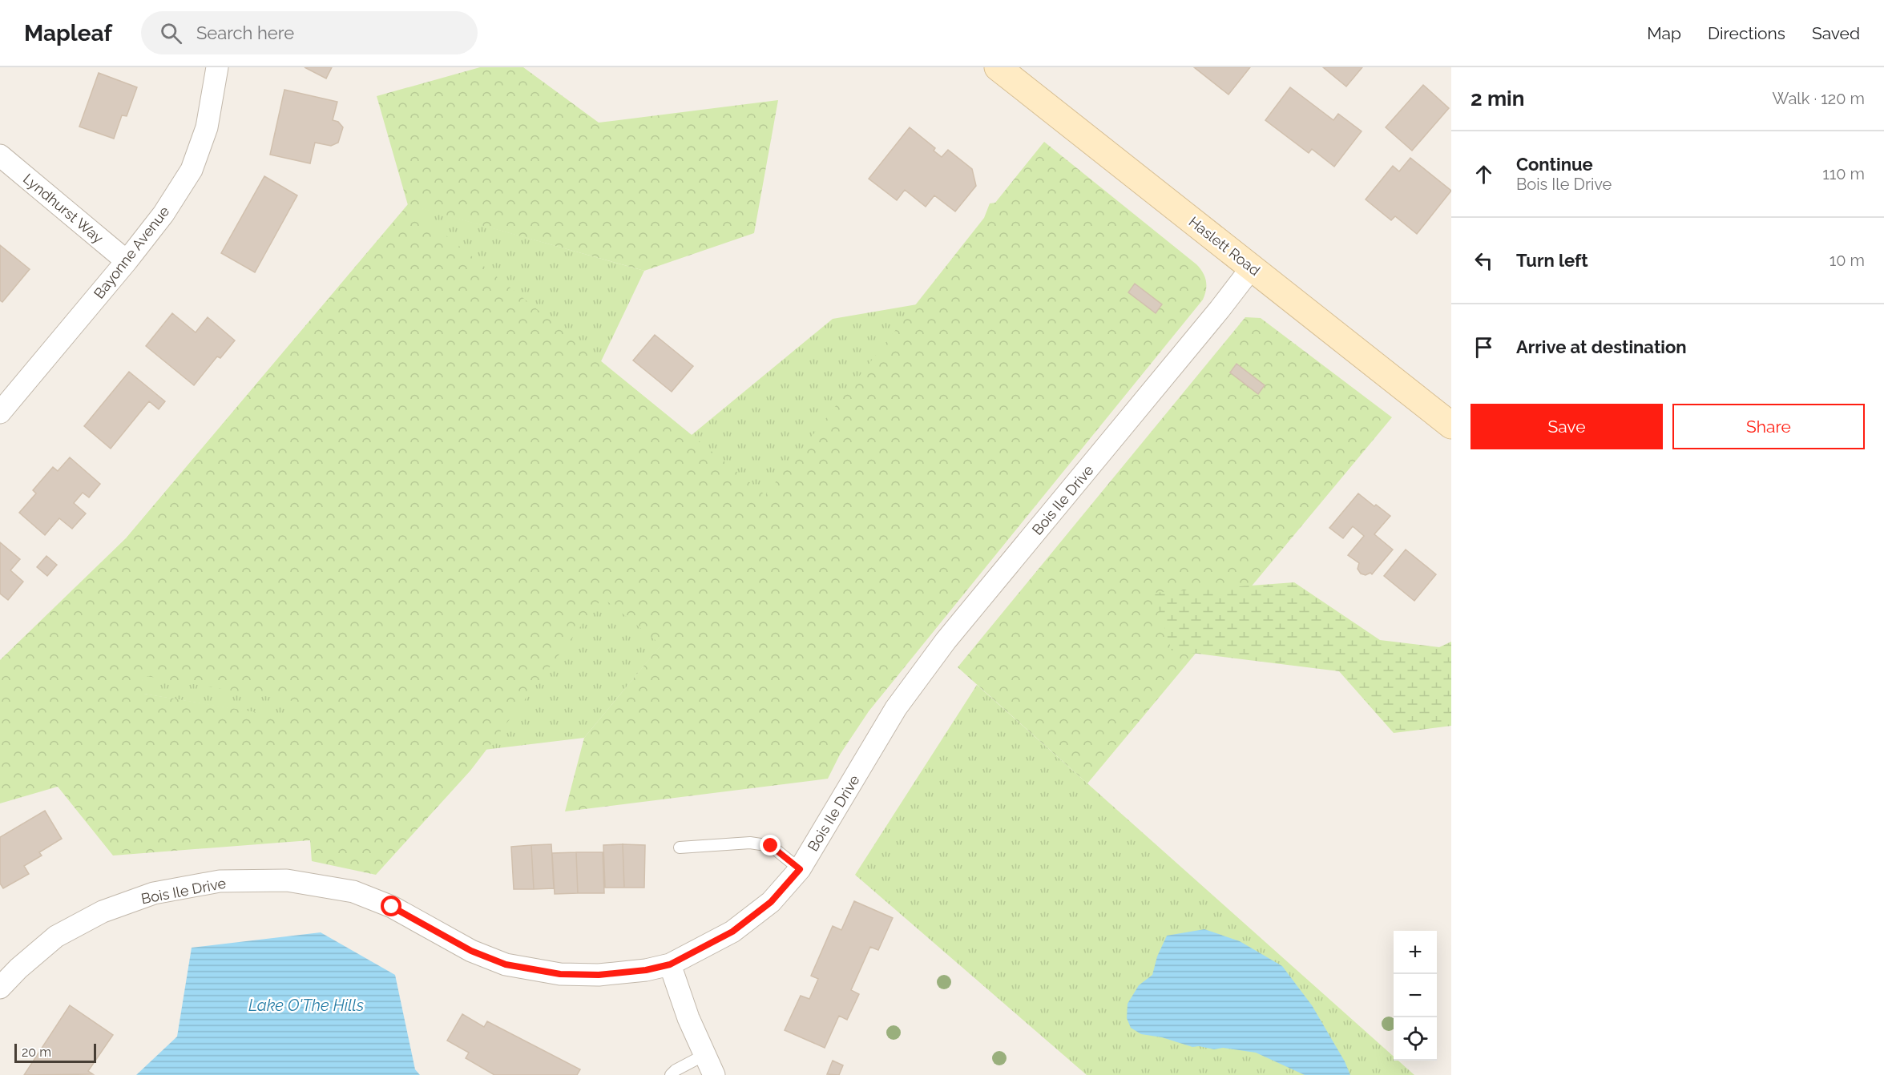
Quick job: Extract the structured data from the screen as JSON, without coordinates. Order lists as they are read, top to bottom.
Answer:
{
  "streets": {
    "main road": ["Haslett Road"],
    "street": ["Lyndhurst Way", "Bayonne Avenue", "Bois Ile Drive"]
  },
  "crossings": [
    ["Lyndhurst Way", "Bayonne Avenue"],
    ["Haslett Road", "Bois Ile Drive"]
  ],
  "water": ["Lake O'The Hills"],
  "scale_bar": "20 m",
  "page": {
    "header": "Mapleaf",
    "search": "Search here",
    "nav": ["Map", "Directions", "Saved"],
    "heading": ["2 min", "Walk · 120 m"],
    "list": [
      ["Continue", "Bois Ile Drive", "110 m"],
      ["Turn left", "10 m"],
      "Arrive at destination"
    ],
    "buttons": ["Save", "Share"],
    "map_buttons": ["+", "−"],
    "scale": "20 m"
  }
}
